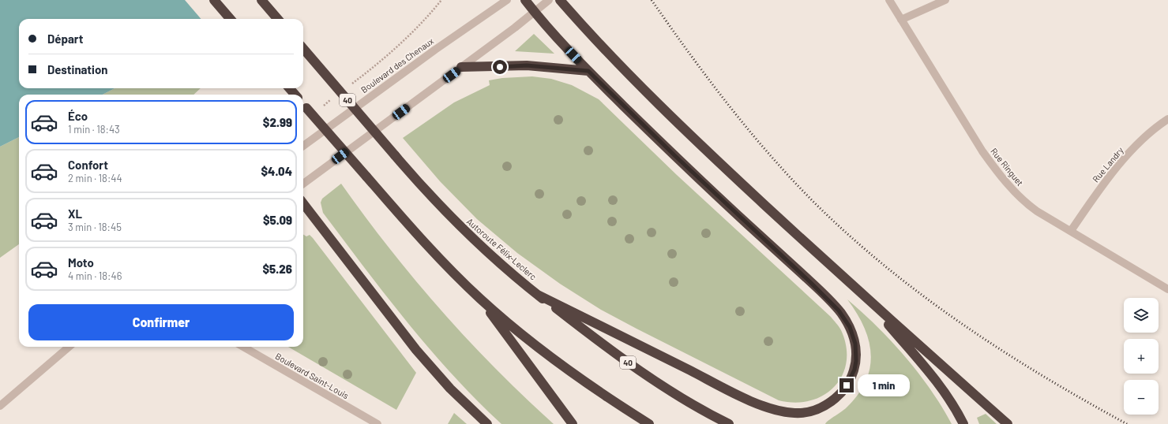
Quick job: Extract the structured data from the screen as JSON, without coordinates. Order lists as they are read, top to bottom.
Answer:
{
  "streets": {
    "highway": ["40", "Autoroute Félix-Leclerc"],
    "street": [
      "Boulevard des Chenaux",
      "Rue Landry",
      "Rue Ringuet",
      "Boulevard Saint-Louis"
    ]
  },
  "crossings": [
    ["Rue Landry", "Rue Ringuet"]
  ],
  "page": {
    "banner": ["Départ", "Destination"],
    "list": [
      {
        "name": "Éco",
        "note": "1 min · 18:43",
        "value": "$2.99"
      },
      {
        "name": "Confort",
        "note": "2 min · 18:44",
        "value": "$4.04"
      },
      {
        "name": "XL",
        "note": "3 min · 18:45",
        "value": "$5.09"
      },
      {
        "name": "Moto",
        "note": "4 min · 18:46",
        "value": "$5.26"
      }
    ],
    "map_buttons": ["+", "−"],
    "buttons": "Confirmer",
    "bubble": "1 min"
  }
}
